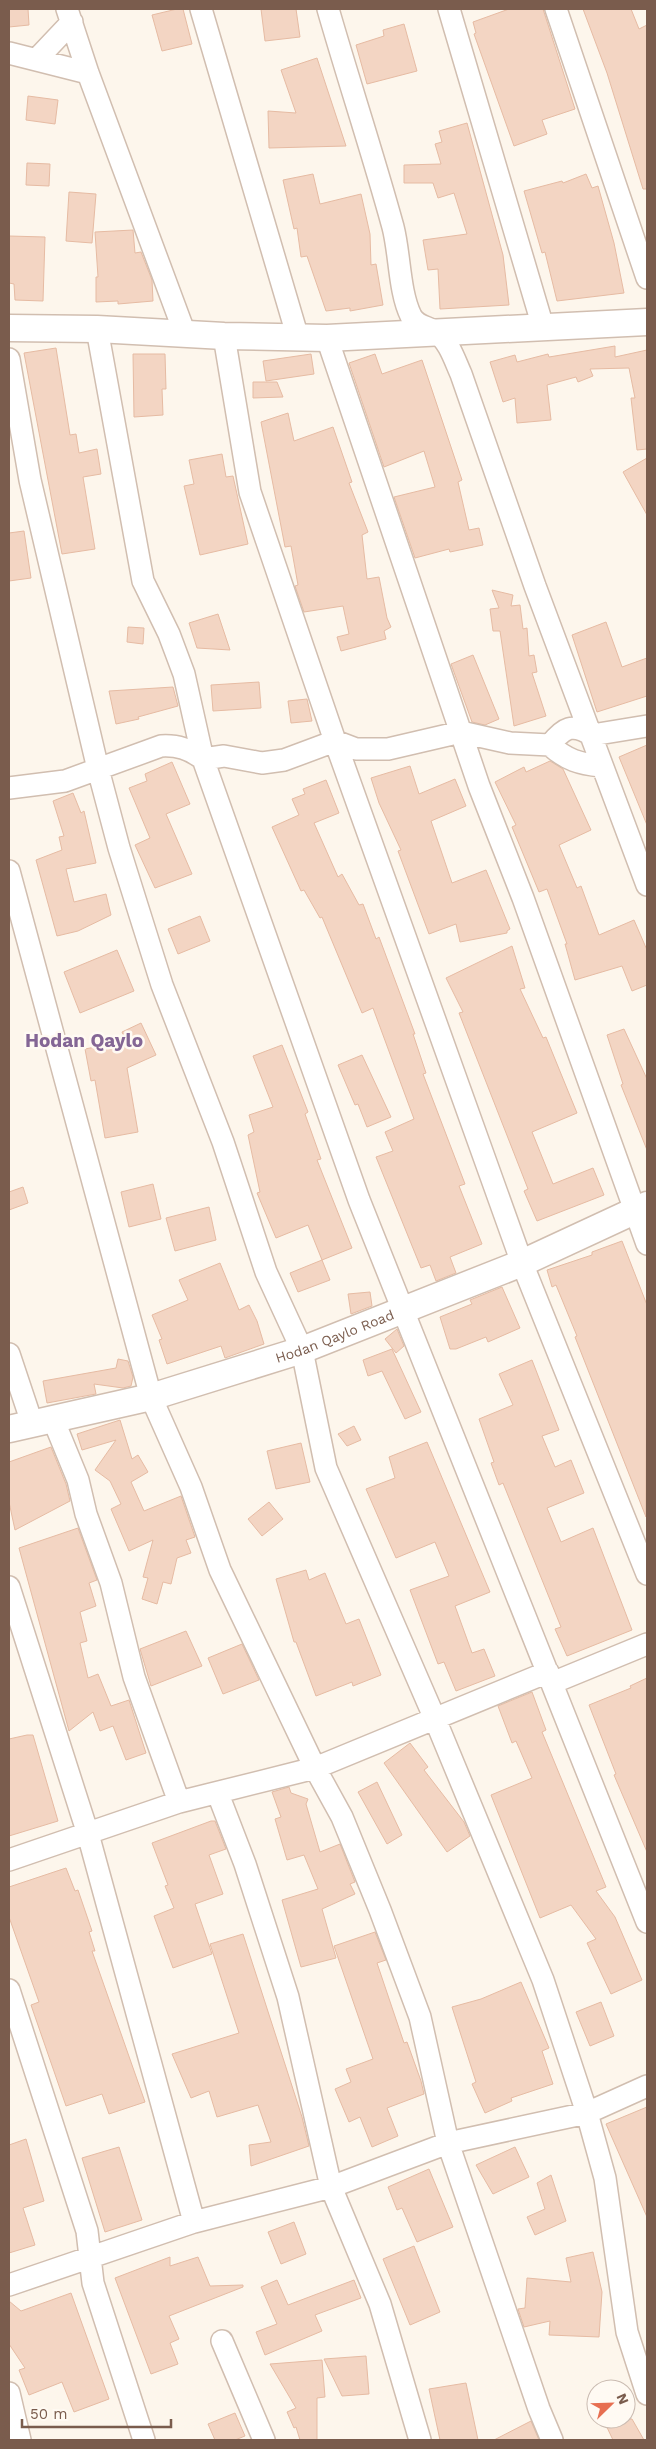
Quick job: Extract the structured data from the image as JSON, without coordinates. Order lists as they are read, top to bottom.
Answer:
{
  "streets": {
    "street": ["Hodan Qaylo Road"]
  },
  "districts": ["Hodan Qaylo"],
  "scale_bar": "50 m",
  "north": "top right"
}
